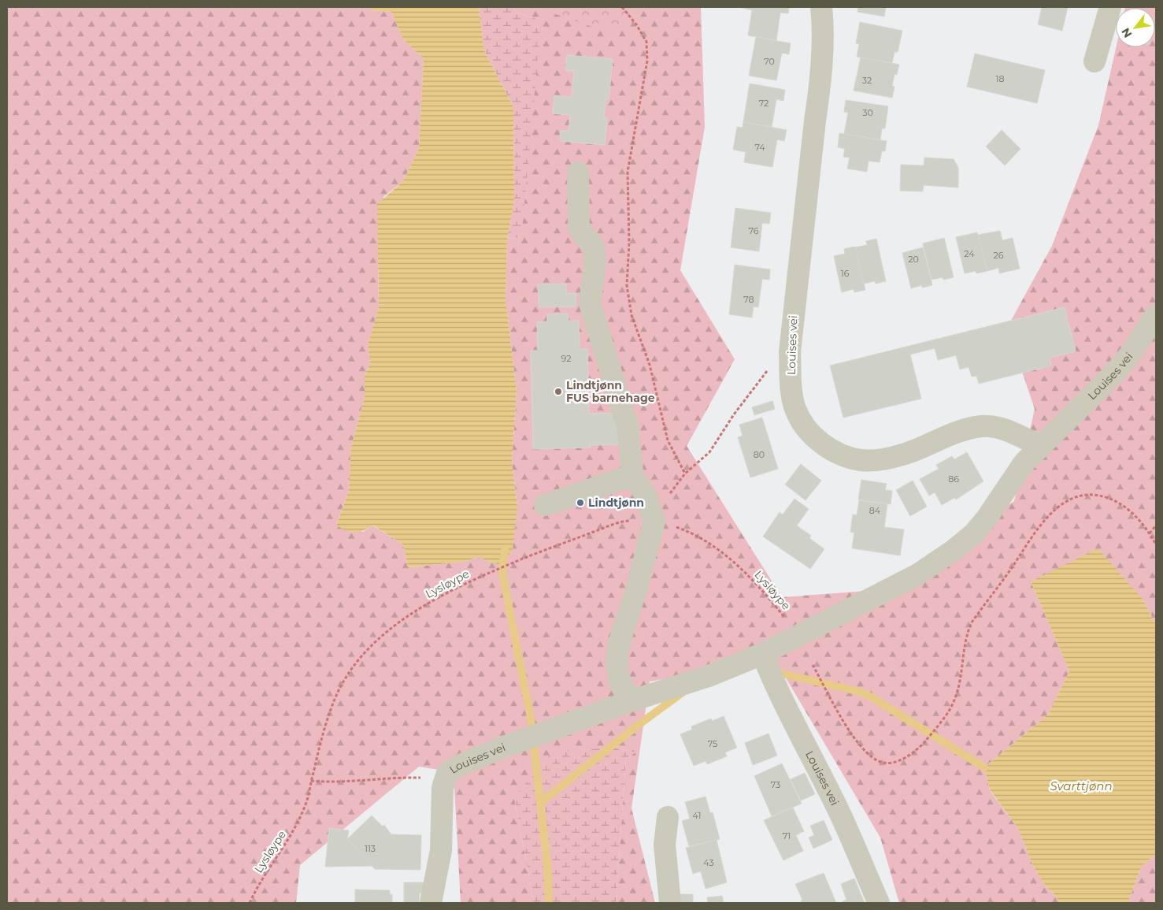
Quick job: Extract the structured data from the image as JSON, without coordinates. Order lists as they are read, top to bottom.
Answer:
{
  "streets": {
    "street": ["Louises vei"],
    "path": ["Lysløype"]
  },
  "water": ["Svarttjønn"],
  "places": ["Lindtjønn FUS barnehage", "Lindtjønn"],
  "house_numbers": [
    "70",
    "18",
    "32",
    "72",
    "30",
    "74",
    "76",
    "24",
    "26",
    "20",
    "16",
    "78",
    "92",
    "80",
    "86",
    "84",
    "75",
    "73",
    "41",
    "71",
    "113",
    "43"
  ],
  "north": "bottom left"
}
